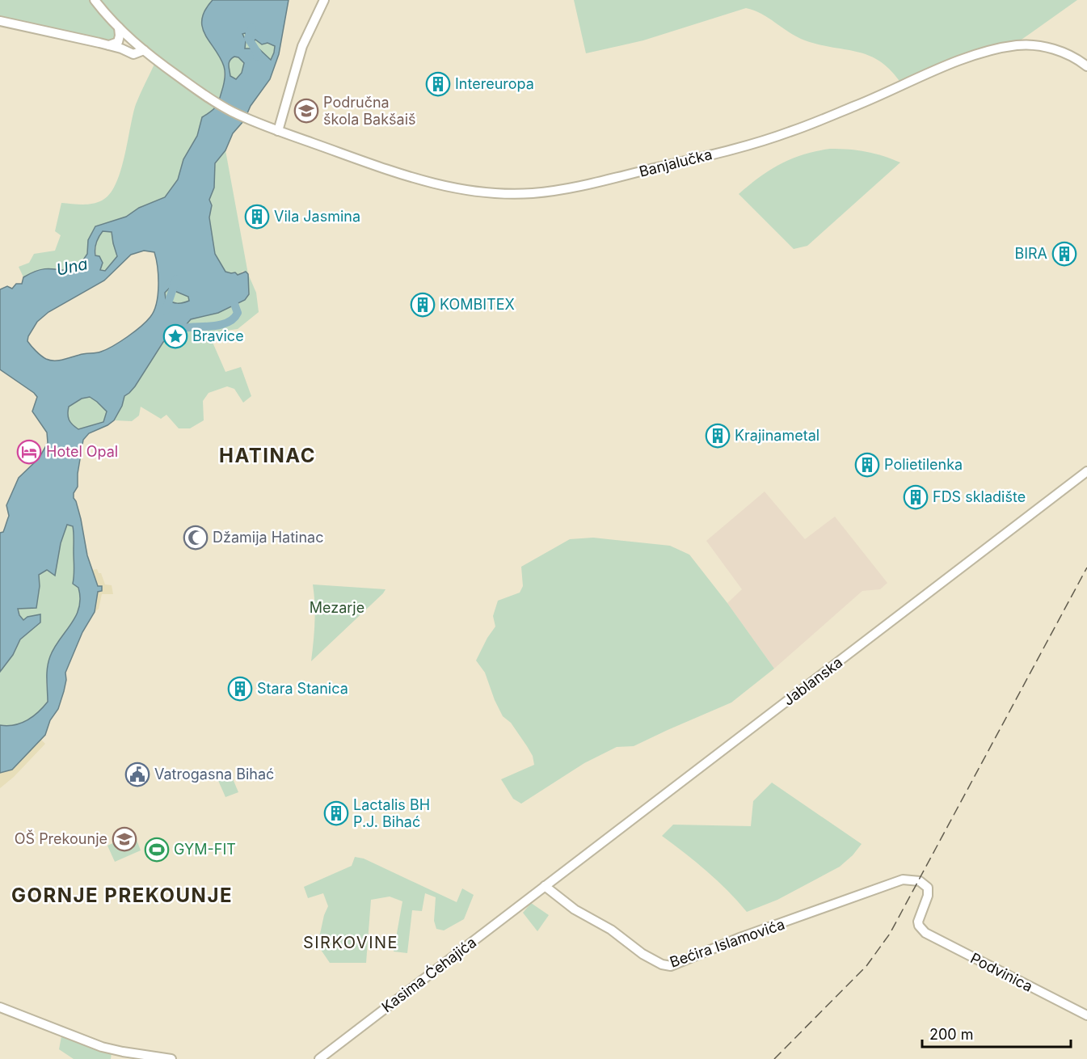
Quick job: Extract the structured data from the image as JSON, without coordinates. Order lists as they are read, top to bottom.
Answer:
{
  "streets": {
    "main road": [
      "Banjalučka",
      "Jablanska",
      "Bećira Islamovića",
      "Podvinica",
      "Kasima Ćehajića"
    ]
  },
  "crossings": [
    ["Jablanska", "Bećira Islamovića"],
    ["Jablanska", "Kasima Ćehajića"],
    ["Bećira Islamovića", "Podvinica"],
    ["Bećira Islamovića", "Kasima Ćehajića"]
  ],
  "districts": ["HATINAC", "GORNJE PREKOUNJE", "SIRKOVINE"],
  "water": ["Una"],
  "parks": ["Mezarje"],
  "places": {
    "building": [
      "Intereuropa",
      "Vila Jasmina",
      "BIRA",
      "KOMBITEX",
      "Krajinametal",
      "Polietilenka",
      "FDS skladište",
      "Stara Stanica",
      "Lactalis BH P.J. Bihać"
    ],
    "school or university": ["Područna škola Bakšaiš", "OŠ Prekounje"],
    "place": ["Bravice"],
    "hotel": ["Hotel Opal"],
    "mosque": ["Džamija Hatinac"],
    "public building": ["Vatrogasna Bihać"],
    "sports": ["GYM-FIT"]
  },
  "scale_bar": "200 m"
}
